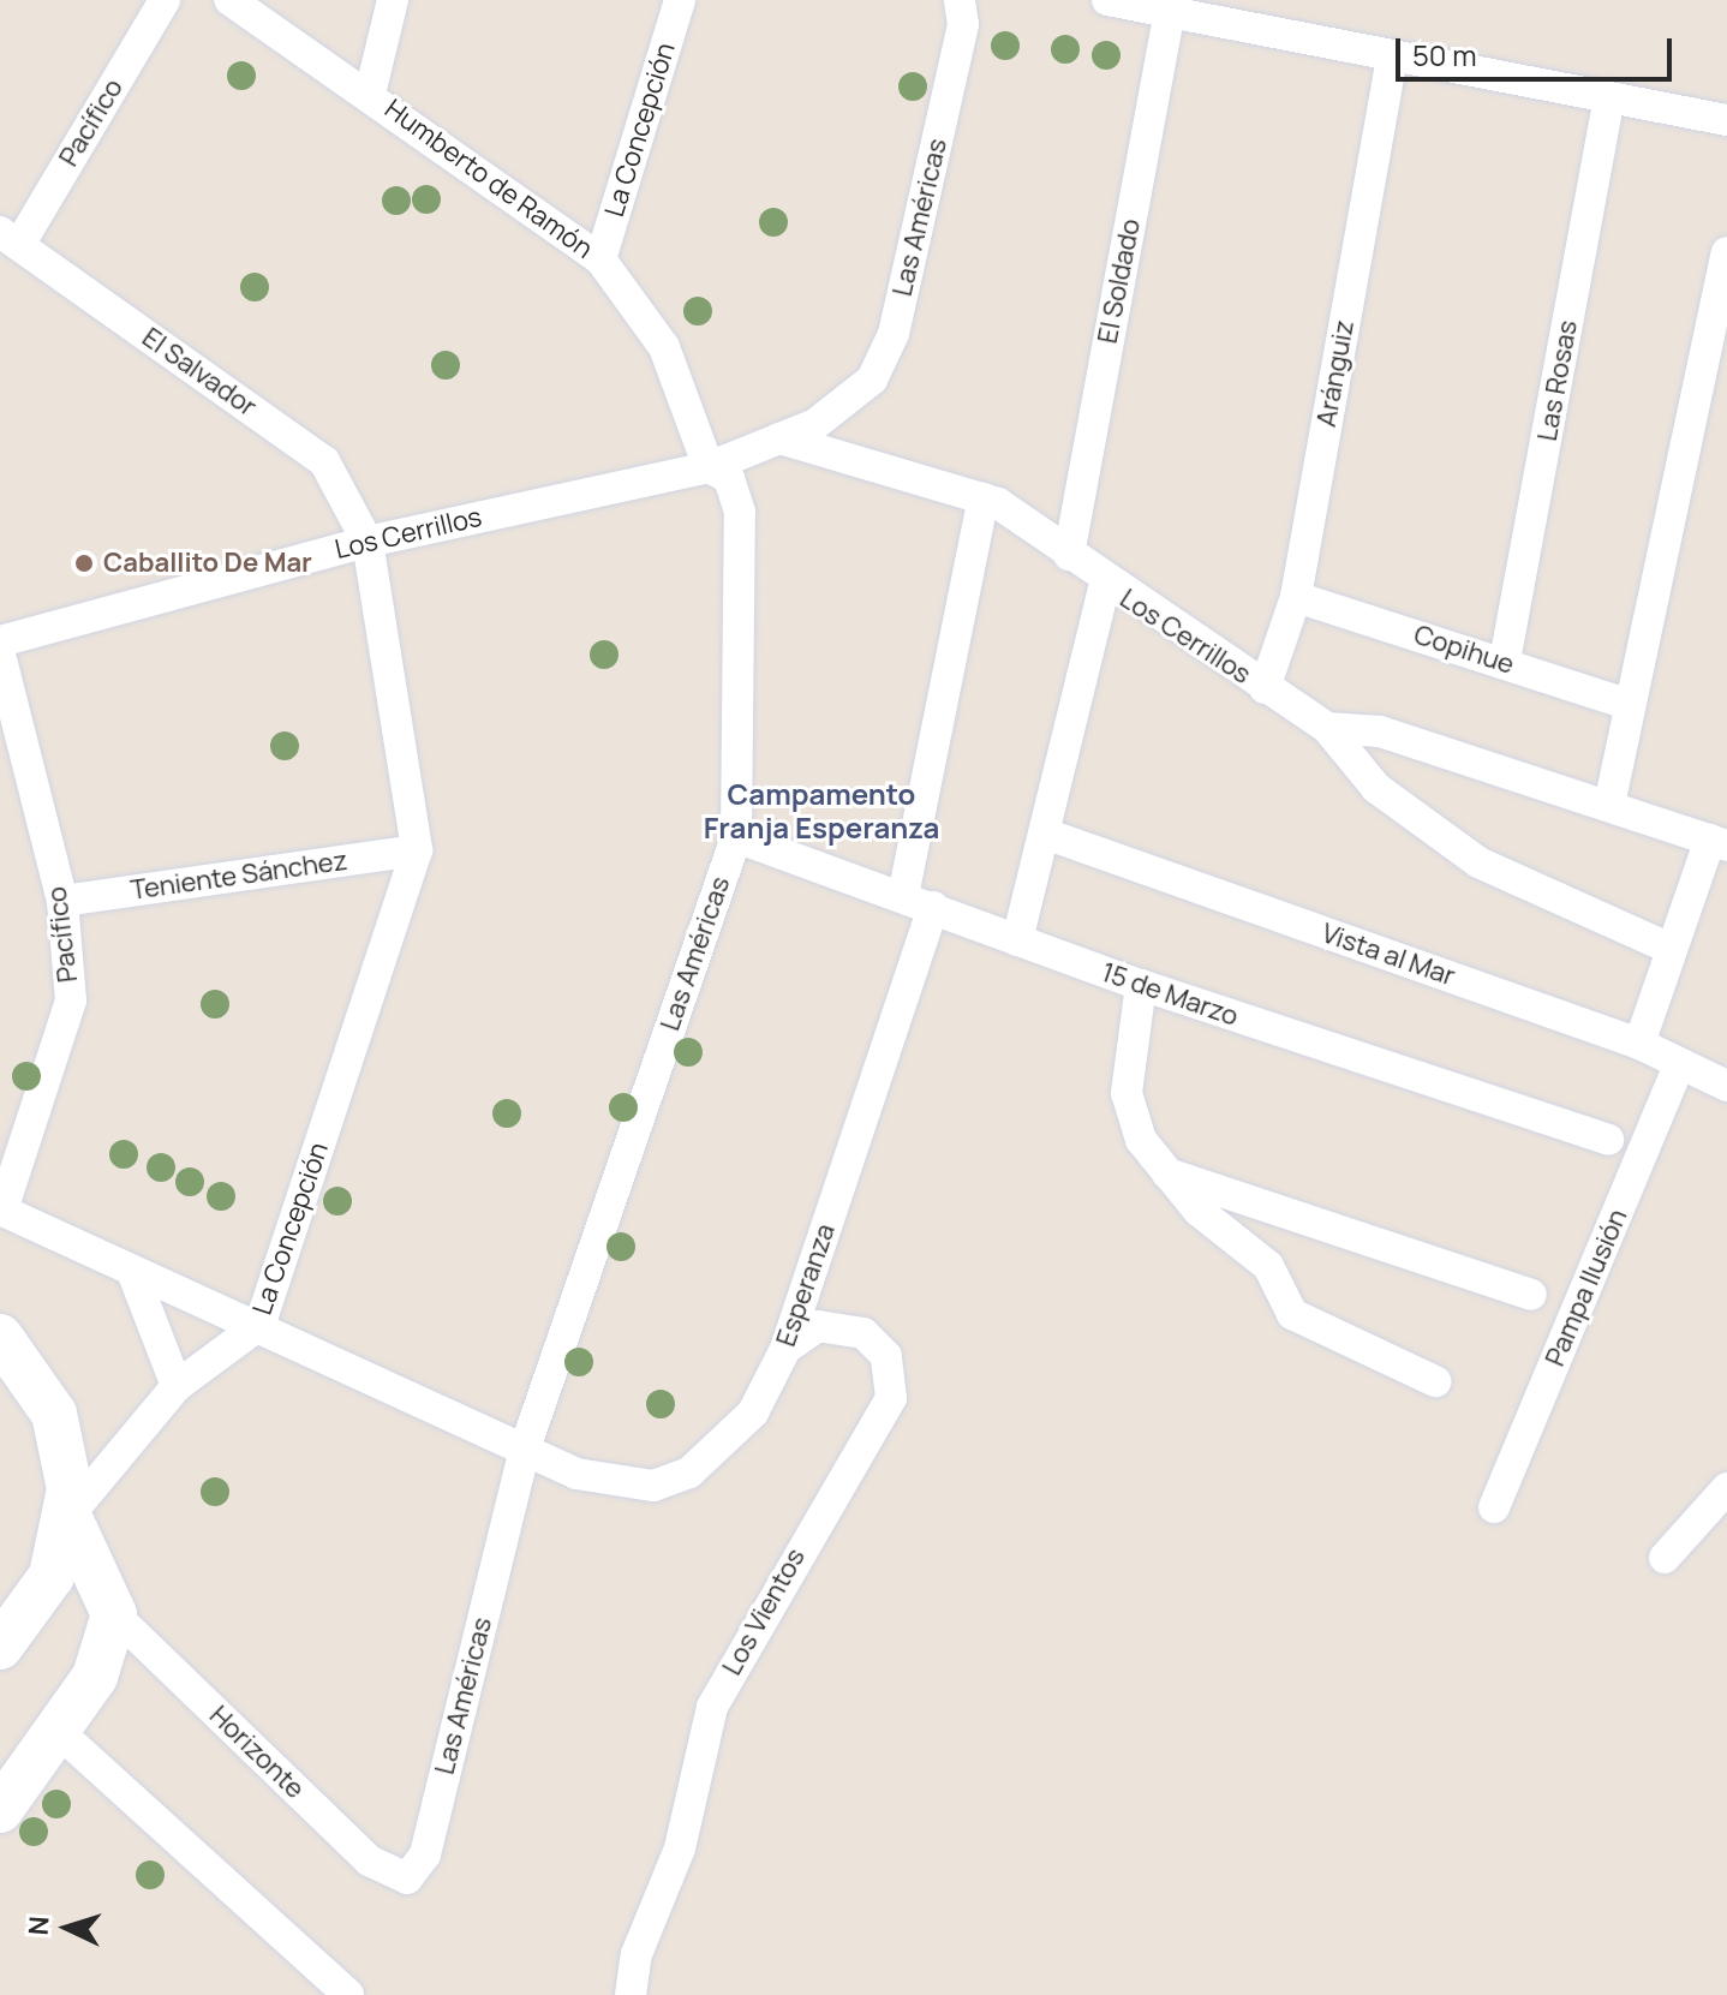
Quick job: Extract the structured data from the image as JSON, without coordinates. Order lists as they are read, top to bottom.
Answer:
{
  "streets": {
    "street": [
      "Pacífico",
      "La Concepción",
      "Humberto de Ramón",
      "Las Américas",
      "El Soldado",
      "El Salvador",
      "Aránguiz",
      "Las Rosas",
      "Los Cerrillos",
      "Copihue",
      "Teniente Sánchez",
      "Vista al Mar",
      "15 de Marzo",
      "Esperanza",
      "Pampa Ilusión",
      "Los Vientos",
      "Horizonte"
    ]
  },
  "crossings": [
    ["Pacífico", "El Salvador"],
    ["Pacífico", "Teniente Sánchez"],
    ["Pacífico", "Esperanza"],
    ["La Concepción", "Humberto de Ramón"],
    ["La Concepción", "El Salvador"],
    ["La Concepción", "Los Cerrillos"],
    ["La Concepción", "Teniente Sánchez"],
    ["La Concepción", "Esperanza"],
    ["Humberto de Ramón", "Las Américas"],
    ["Humberto de Ramón", "Los Cerrillos"],
    ["Las Américas", "Los Cerrillos"],
    ["Las Américas", "15 de Marzo"],
    ["Las Américas", "Esperanza"],
    ["Las Américas", "Horizonte"],
    ["El Soldado", "Los Cerrillos"],
    ["El Salvador", "Los Cerrillos"],
    ["Aránguiz", "Los Cerrillos"],
    ["Aránguiz", "Copihue"],
    ["Las Rosas", "Copihue"],
    ["Vista al Mar", "Pampa Ilusión"],
    ["15 de Marzo", "Esperanza"],
    ["Esperanza", "Los Vientos"]
  ],
  "districts": ["Campamento Franja Esperanza"],
  "places": ["Caballito De Mar"],
  "scale_bar": "50 m",
  "north": "left"
}
